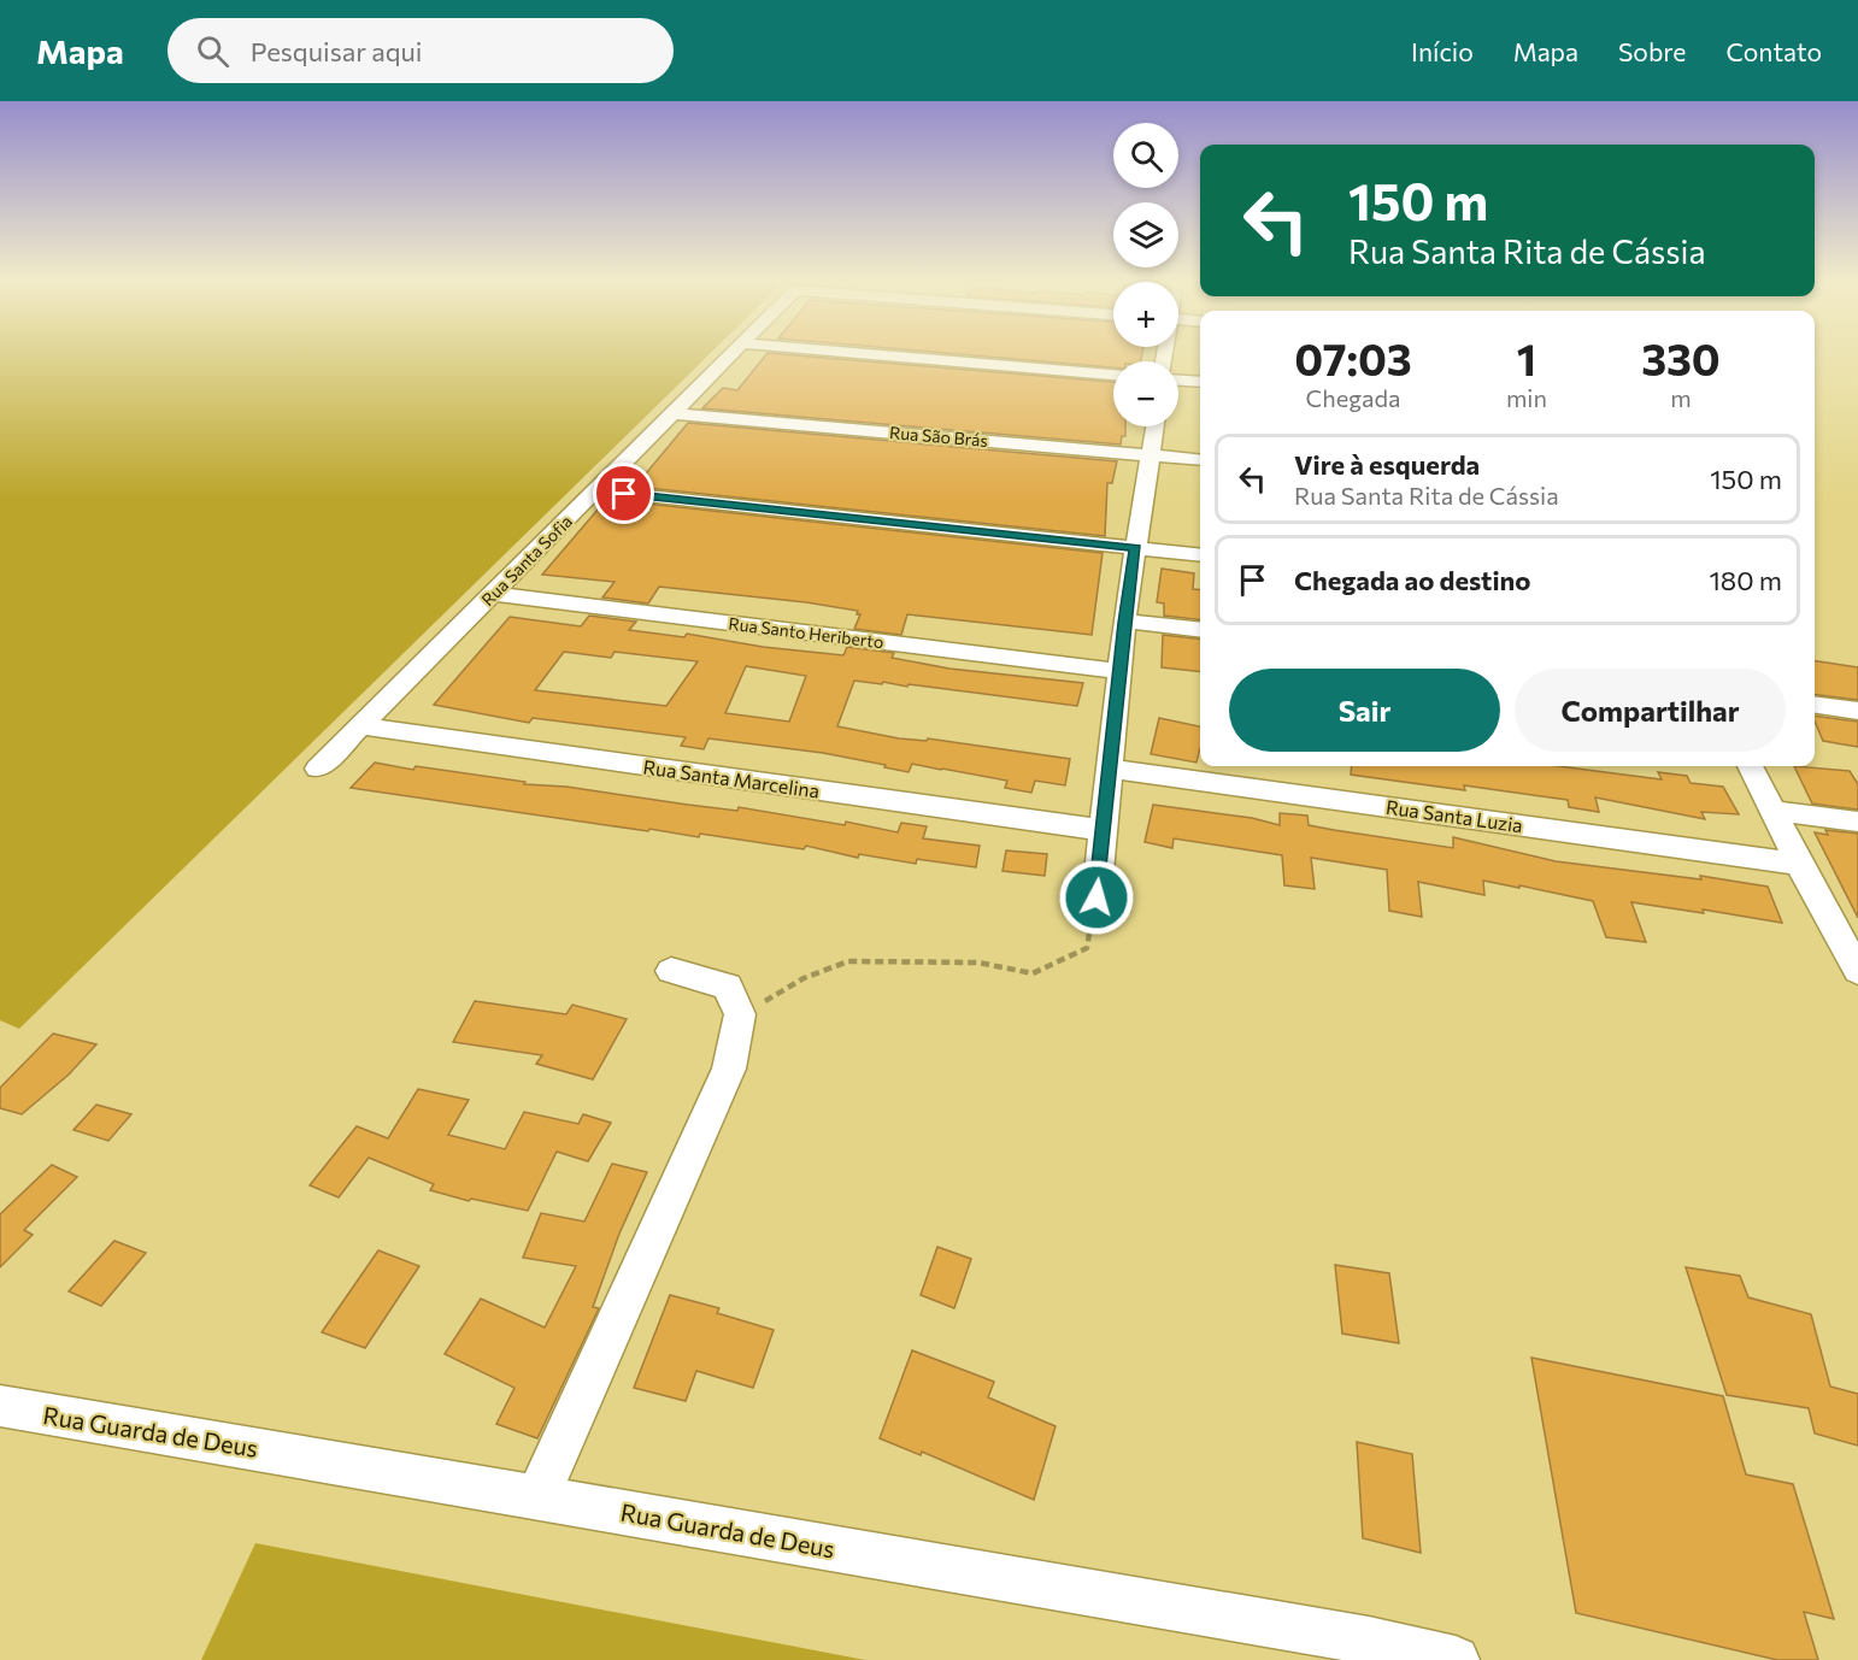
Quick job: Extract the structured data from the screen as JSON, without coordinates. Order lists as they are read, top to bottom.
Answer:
{
  "streets": {
    "street": [
      "Rua São Brás",
      "Rua Santa Sofia",
      "Rua Santo Heriberto",
      "Rua Santa Marcelina",
      "Rua Santa Luzia",
      "Rua Guarda de Deus"
    ]
  },
  "crossings": [
    ["Rua São Brás", "Rua Santa Sofia"],
    ["Rua Santa Sofia", "Rua Santo Heriberto"],
    ["Rua Santa Sofia", "Rua Santa Marcelina"]
  ],
  "page": {
    "header": "Mapa",
    "search": "Pesquisar aqui",
    "nav": [
      "Início",
      "Mapa",
      "Sobre",
      "Contato"
    ],
    "map_buttons": ["+", "−"],
    "turn": ["150 m", "Rua Santa Rita de Cássia"],
    "eta": [
      "07:03",
      "Chegada",
      "1",
      "min",
      "330",
      "m"
    ],
    "list": [
      {
        "name": "Vire à esquerda",
        "note": "Rua Santa Rita de Cássia",
        "value": "150 m"
      },
      {
        "name": "Chegada ao destino",
        "value": "180 m"
      }
    ],
    "buttons": ["Sair", "Compartilhar"]
  }
}
